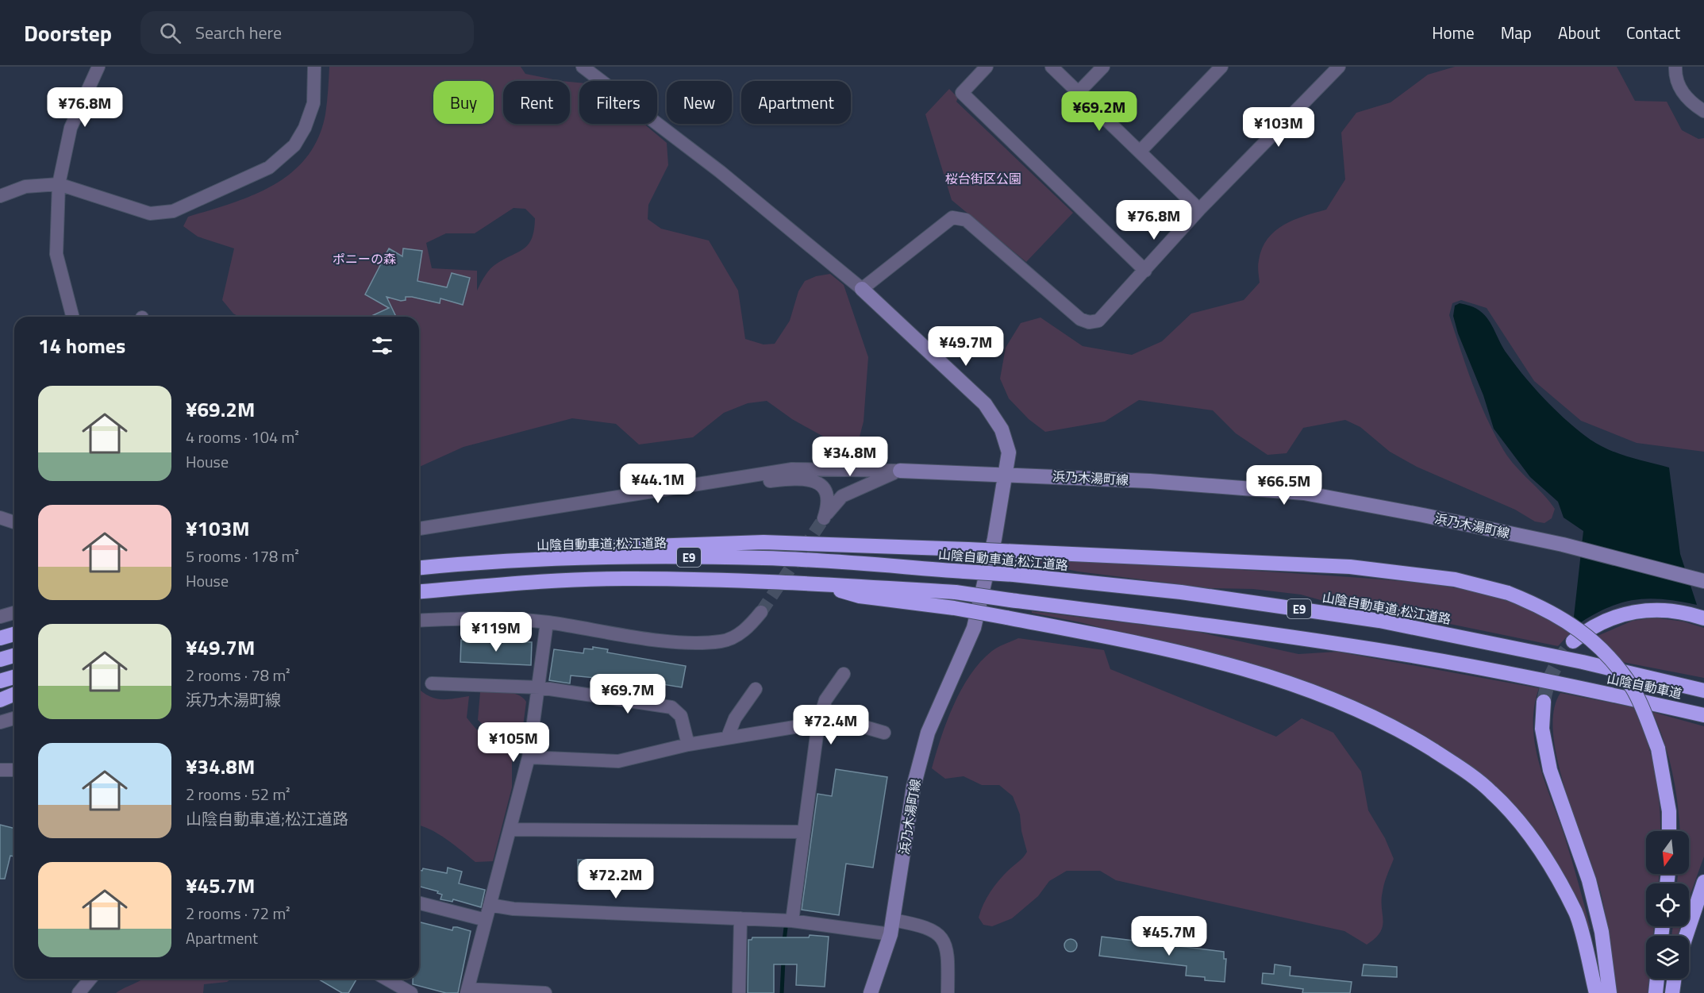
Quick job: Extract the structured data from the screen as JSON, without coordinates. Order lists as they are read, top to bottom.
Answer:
{
  "streets": {
    "highway": ["山陰自動車道;松江道路", "E9", "山陰自動車道"],
    "main road": ["浜乃木湯町線"]
  },
  "crossings": [
    ["山陰自動車道;松江道路", "山陰自動車道"],
    ["E9", "山陰自動車道"]
  ],
  "parks": ["桜台街区公園", "ポニーの森"],
  "north": "bottom",
  "page": {
    "header": "Doorstep",
    "search": "Search here",
    "nav": [
      "Home",
      "Map",
      "About",
      "Contact"
    ],
    "chip": [
      "Buy",
      "Rent",
      "Filters",
      "New",
      "Apartment"
    ],
    "price": [
      "¥76.8M",
      "¥69.2M",
      "¥103M",
      "¥76.8M",
      "¥49.7M",
      "¥34.8M",
      "¥44.1M",
      "¥66.5M",
      "¥119M",
      "¥69.7M",
      "¥72.4M",
      "¥105M",
      "¥72.2M",
      "¥45.7M"
    ],
    "heading": "14 homes",
    "list": [
      {
        "name": "¥69.2M",
        "note": "4 rooms · 104 m² · House"
      },
      {
        "name": "¥103M",
        "note": "5 rooms · 178 m² · House"
      },
      {
        "name": "¥49.7M",
        "note": "2 rooms · 78 m² · 浜乃木湯町線"
      },
      {
        "name": "¥34.8M",
        "note": "2 rooms · 52 m² · 山陰自動車道;松江道路"
      },
      {
        "name": "¥45.7M",
        "note": "2 rooms · 72 m² · Apartment"
      }
    ]
  }
}
